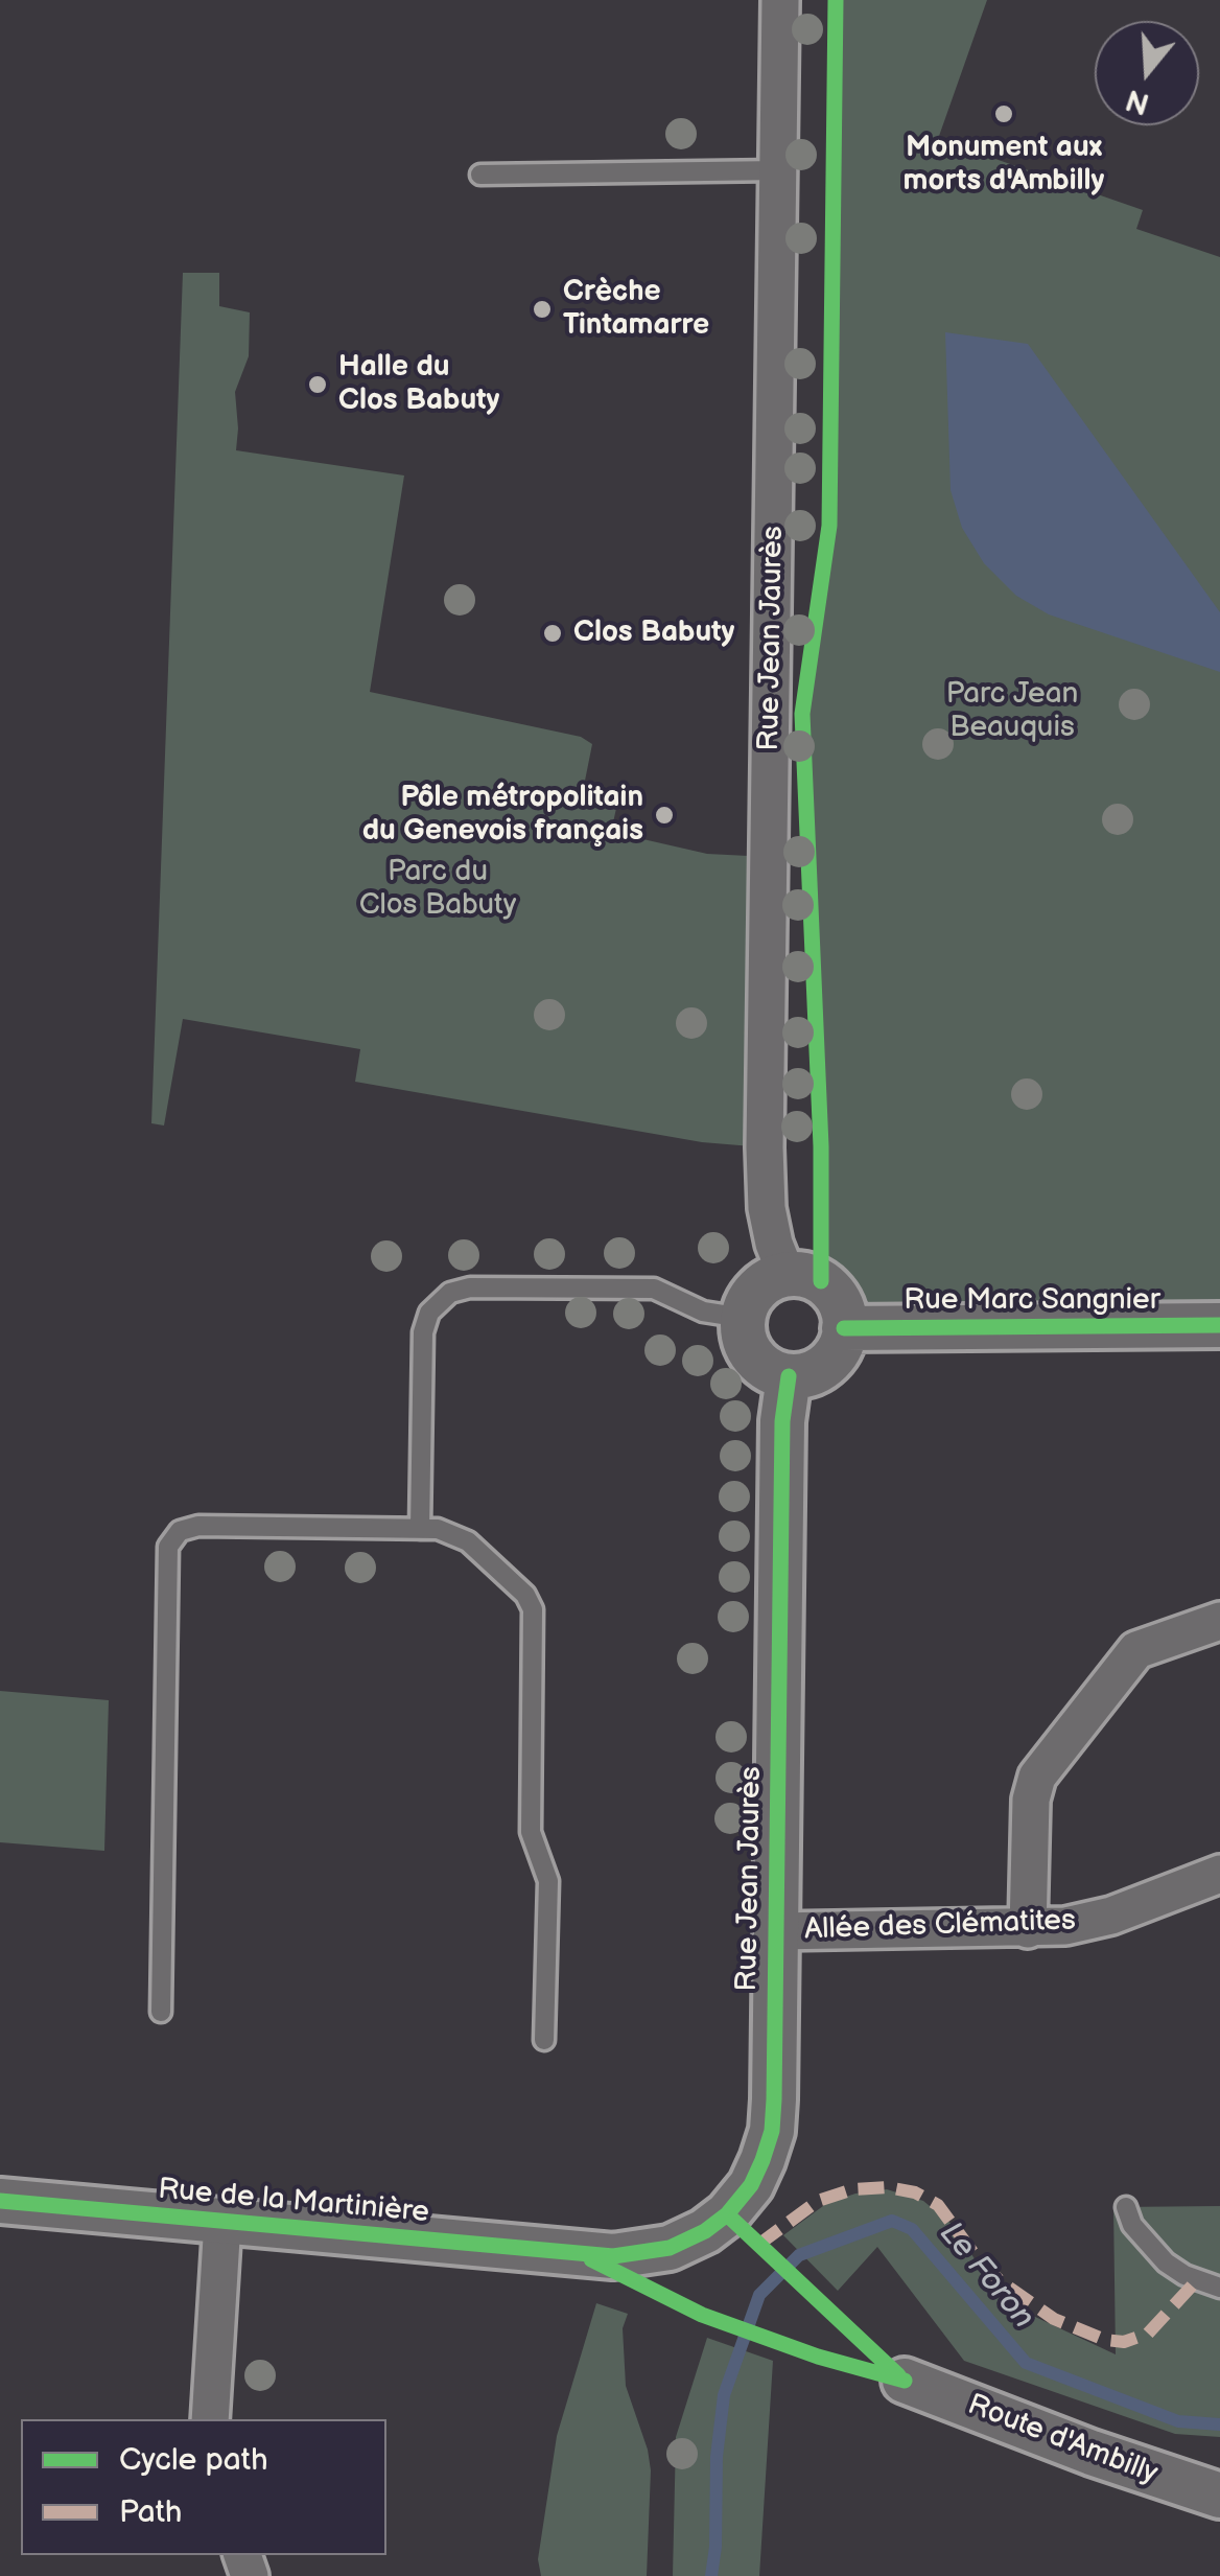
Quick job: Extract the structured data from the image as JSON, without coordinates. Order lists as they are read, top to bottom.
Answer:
{
  "streets": {
    "street": [
      "Rue Jean Jaurès",
      "Rue Marc Sangnier",
      "Allée des Clématites",
      "Rue de la Martinière",
      "Route d'Ambilly"
    ]
  },
  "crossings": [
    ["Rue Jean Jaurès", "Rue Marc Sangnier"],
    ["Rue Jean Jaurès", "Allée des Clématites"],
    ["Rue Jean Jaurès", "Rue de la Martinière"]
  ],
  "water": ["Le Foron"],
  "parks": ["Parc Jean Beauquis", "Parc du Clos Babuty"],
  "places": [
    "Monument aux morts d'Ambilly",
    "Crèche Tintamarre",
    "Halle du Clos Babuty",
    "Clos Babuty",
    "Pôle métropolitain du Genevois français"
  ],
  "legend": ["Cycle path", "Path"],
  "north": "bottom"
}
